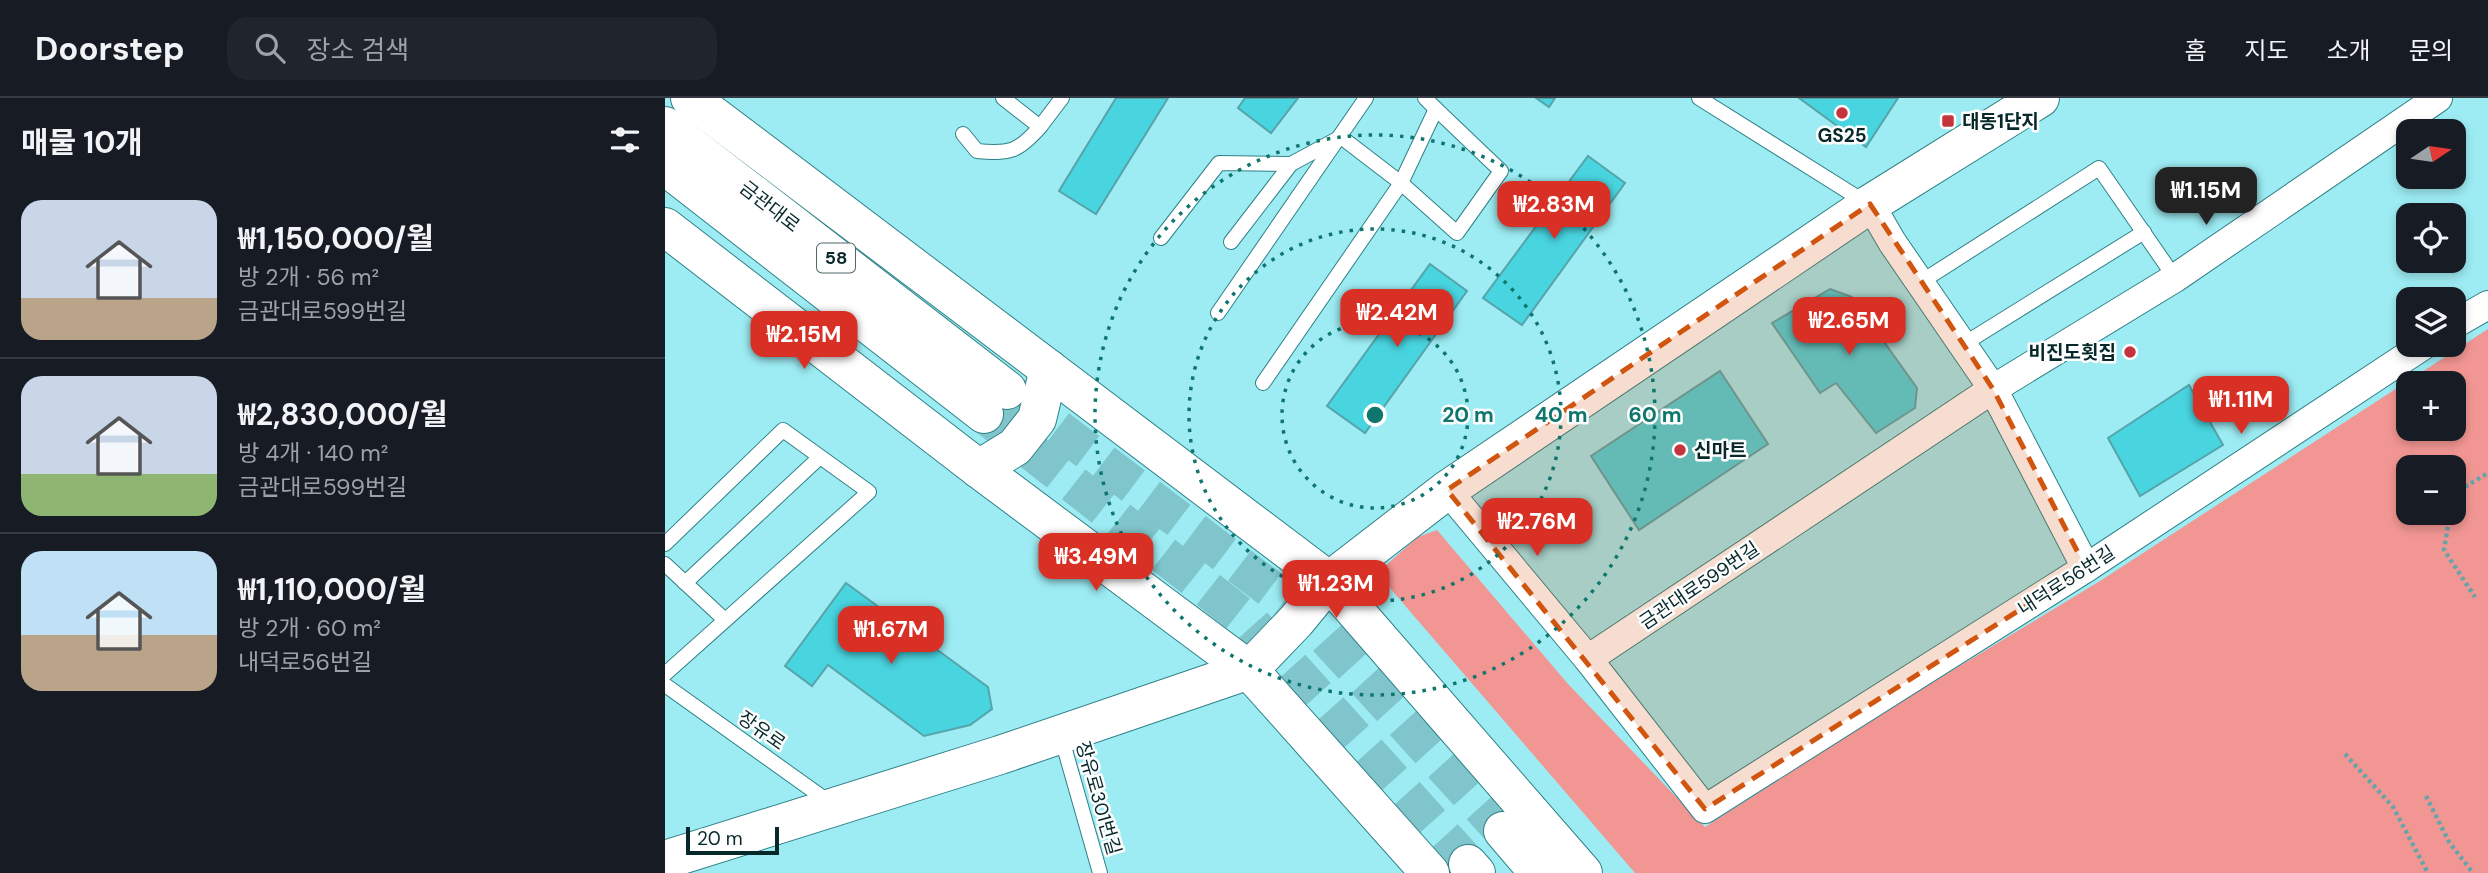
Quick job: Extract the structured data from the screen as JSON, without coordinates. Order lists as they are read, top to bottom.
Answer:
{
  "streets": {
    "main road": ["금관대로", "58"],
    "street": ["내덕로56번길", "금관대로599번길"],
    "lane": ["장유로", "장유로301번길"]
  },
  "crossings": [
    ["내덕로56번길", "금관대로599번길"]
  ],
  "places": {
    "other": ["GS25", "비진도횟집", "신마트"],
    "transit": ["대동1단지"]
  },
  "scale_bar": "20 m",
  "north": "right",
  "page": {
    "header": "Doorstep",
    "search": "장소 검색",
    "nav": [
      "홈",
      "지도",
      "소개",
      "문의"
    ],
    "heading": "매물 10개",
    "map_buttons": ["+", "−"],
    "price": [
      "₩1.15M",
      "₩2.83M",
      "₩2.42M",
      "₩2.65M",
      "₩2.15M",
      "₩1.11M",
      "₩2.76M",
      "₩3.49M",
      "₩1.23M",
      "₩1.67M"
    ],
    "list": [
      {
        "name": "₩1,150,000/월",
        "note": "방 2개 · 56 m² · 금관대로599번길"
      },
      {
        "name": "₩2,830,000/월",
        "note": "방 4개 · 140 m² · 금관대로599번길"
      },
      {
        "name": "₩1,110,000/월",
        "note": "방 2개 · 60 m² · 내덕로56번길"
      }
    ],
    "scale": "20 m"
  },
  "rings": ["20 m", "40 m", "60 m"]
}
